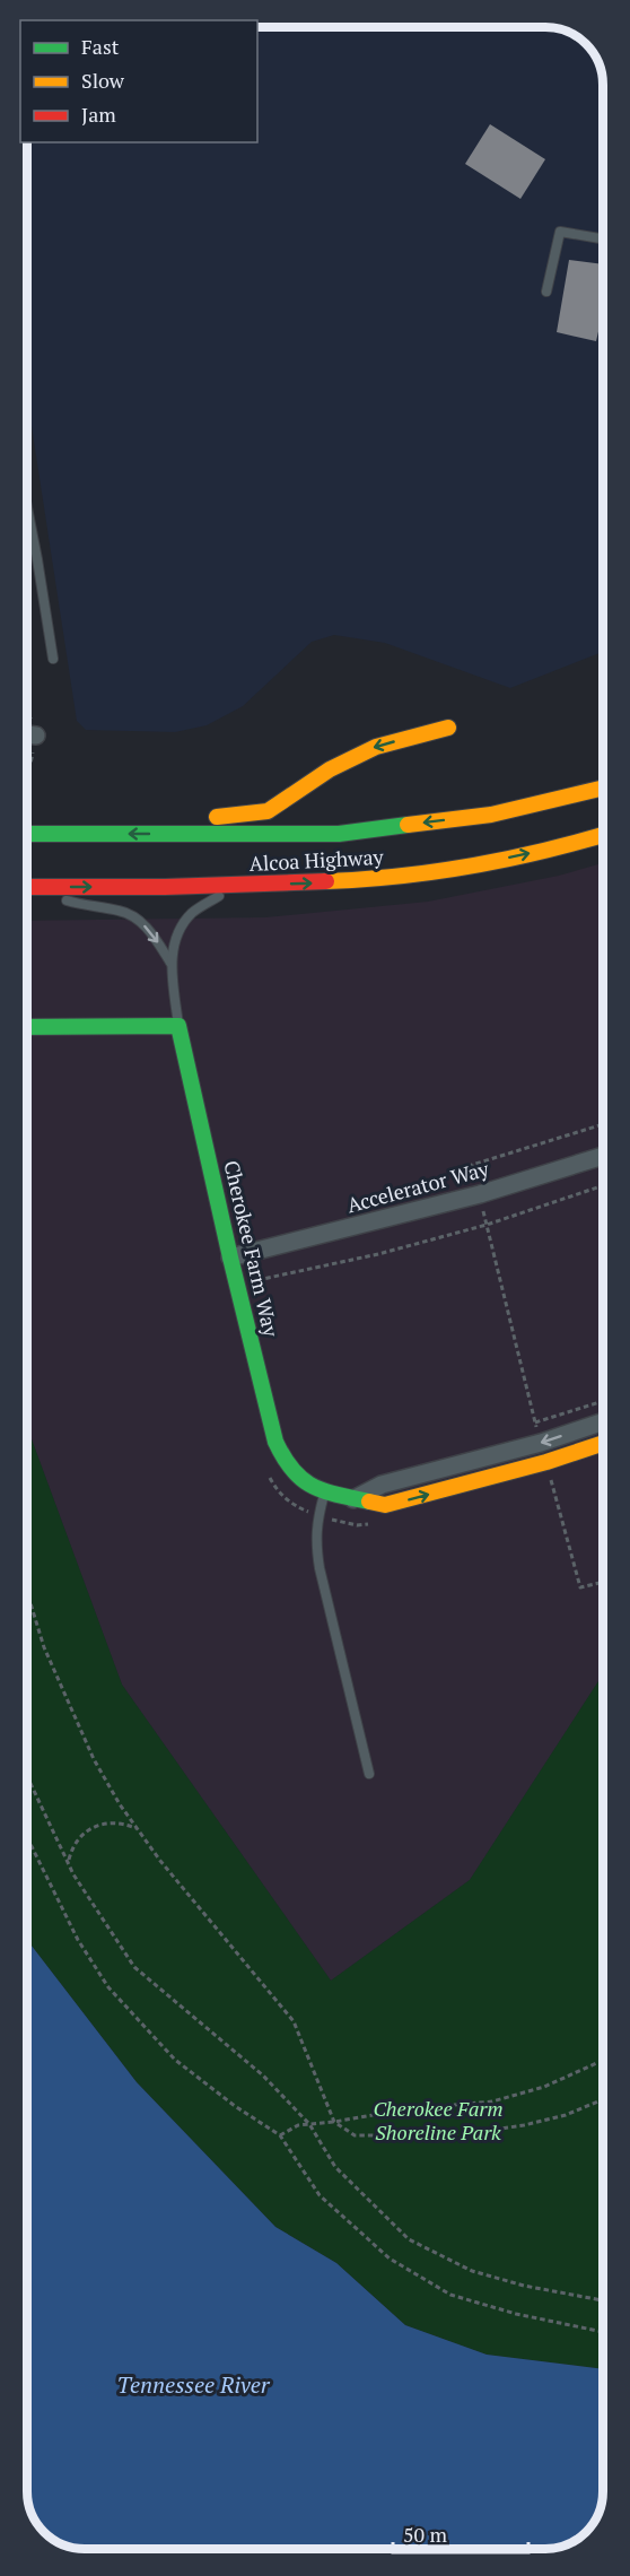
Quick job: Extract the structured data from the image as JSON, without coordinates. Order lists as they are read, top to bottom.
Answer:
{
  "streets": {
    "main road": ["Alcoa Highway", "Cherokee Farm Way"],
    "street": ["Accelerator Way"]
  },
  "crossings": [
    ["Alcoa Highway", "Cherokee Farm Way"],
    ["Accelerator Way", "Cherokee Farm Way"]
  ],
  "water": ["Tennessee River"],
  "parks": ["Cherokee Farm Shoreline Park"],
  "legend": ["Fast", "Slow", "Jam"],
  "scale_bar": "50 m"
}
